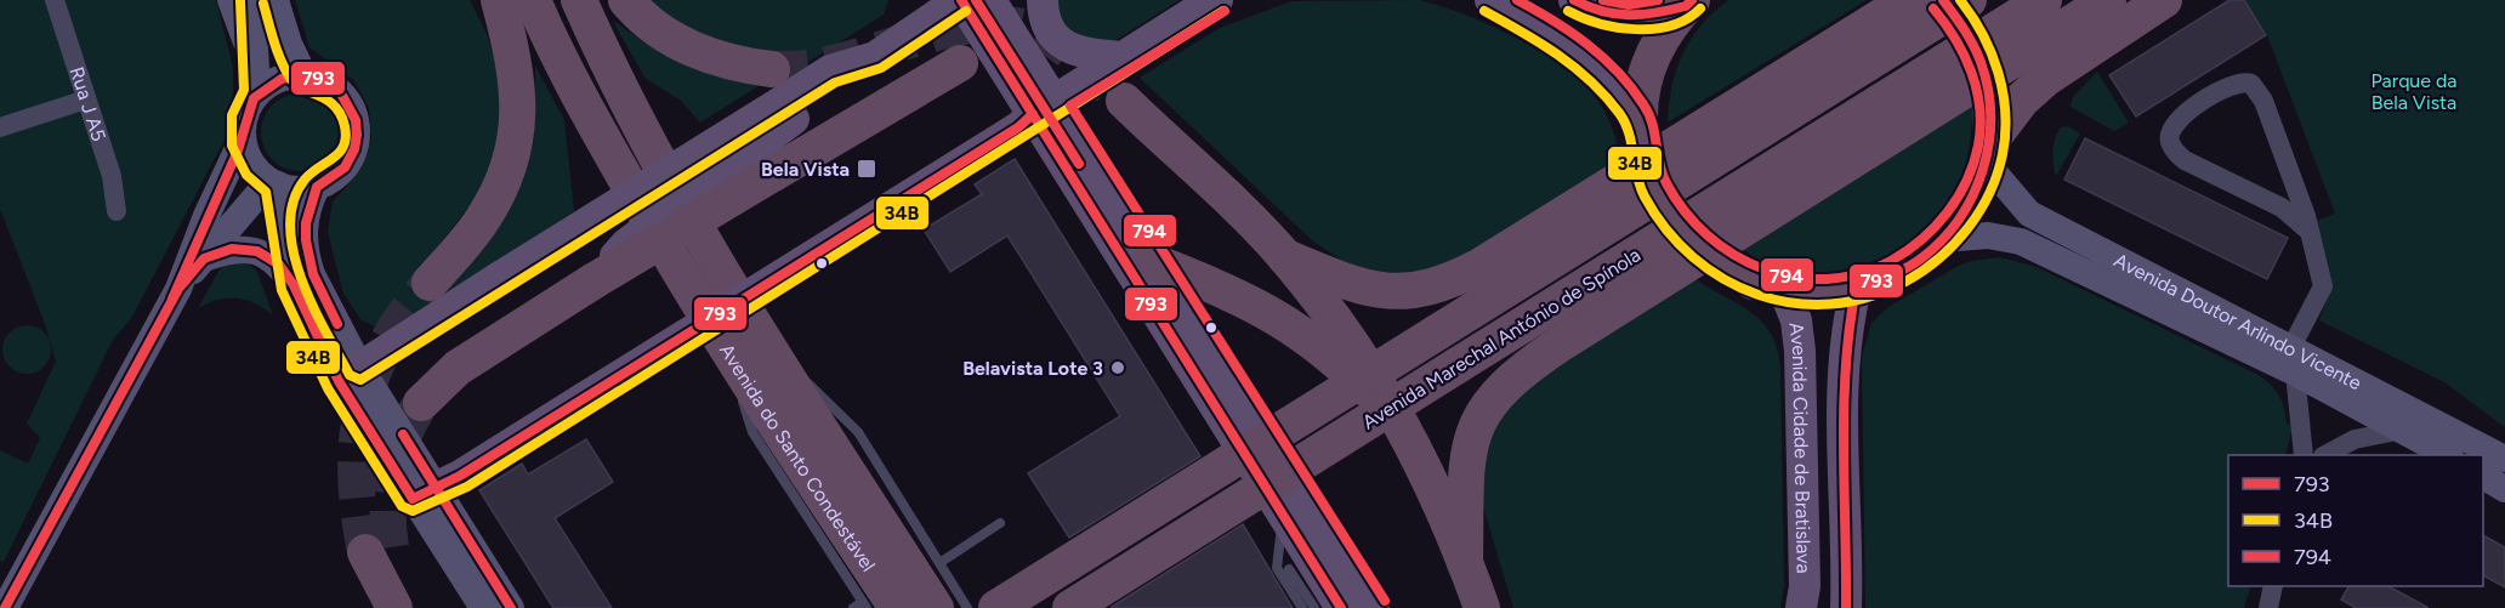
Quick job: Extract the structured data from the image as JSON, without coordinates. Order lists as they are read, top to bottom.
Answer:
{
  "streets": {
    "highway": ["Avenida Marechal António de Spínola", "Avenida do Santo Condestável"],
    "main road": ["Avenida Cidade de Bratislava"],
    "street": ["Rua J A5", "Avenida Doutor Arlindo Vicente"]
  },
  "parks": ["Parque da Bela Vista"],
  "places": {
    "transit": ["Bela Vista"],
    "other": ["Belavista Lote 3"]
  },
  "lines": ["transit line 793", "transit line 34B", "transit line 794"],
  "legend": ["793", "34B", "794"]
}
